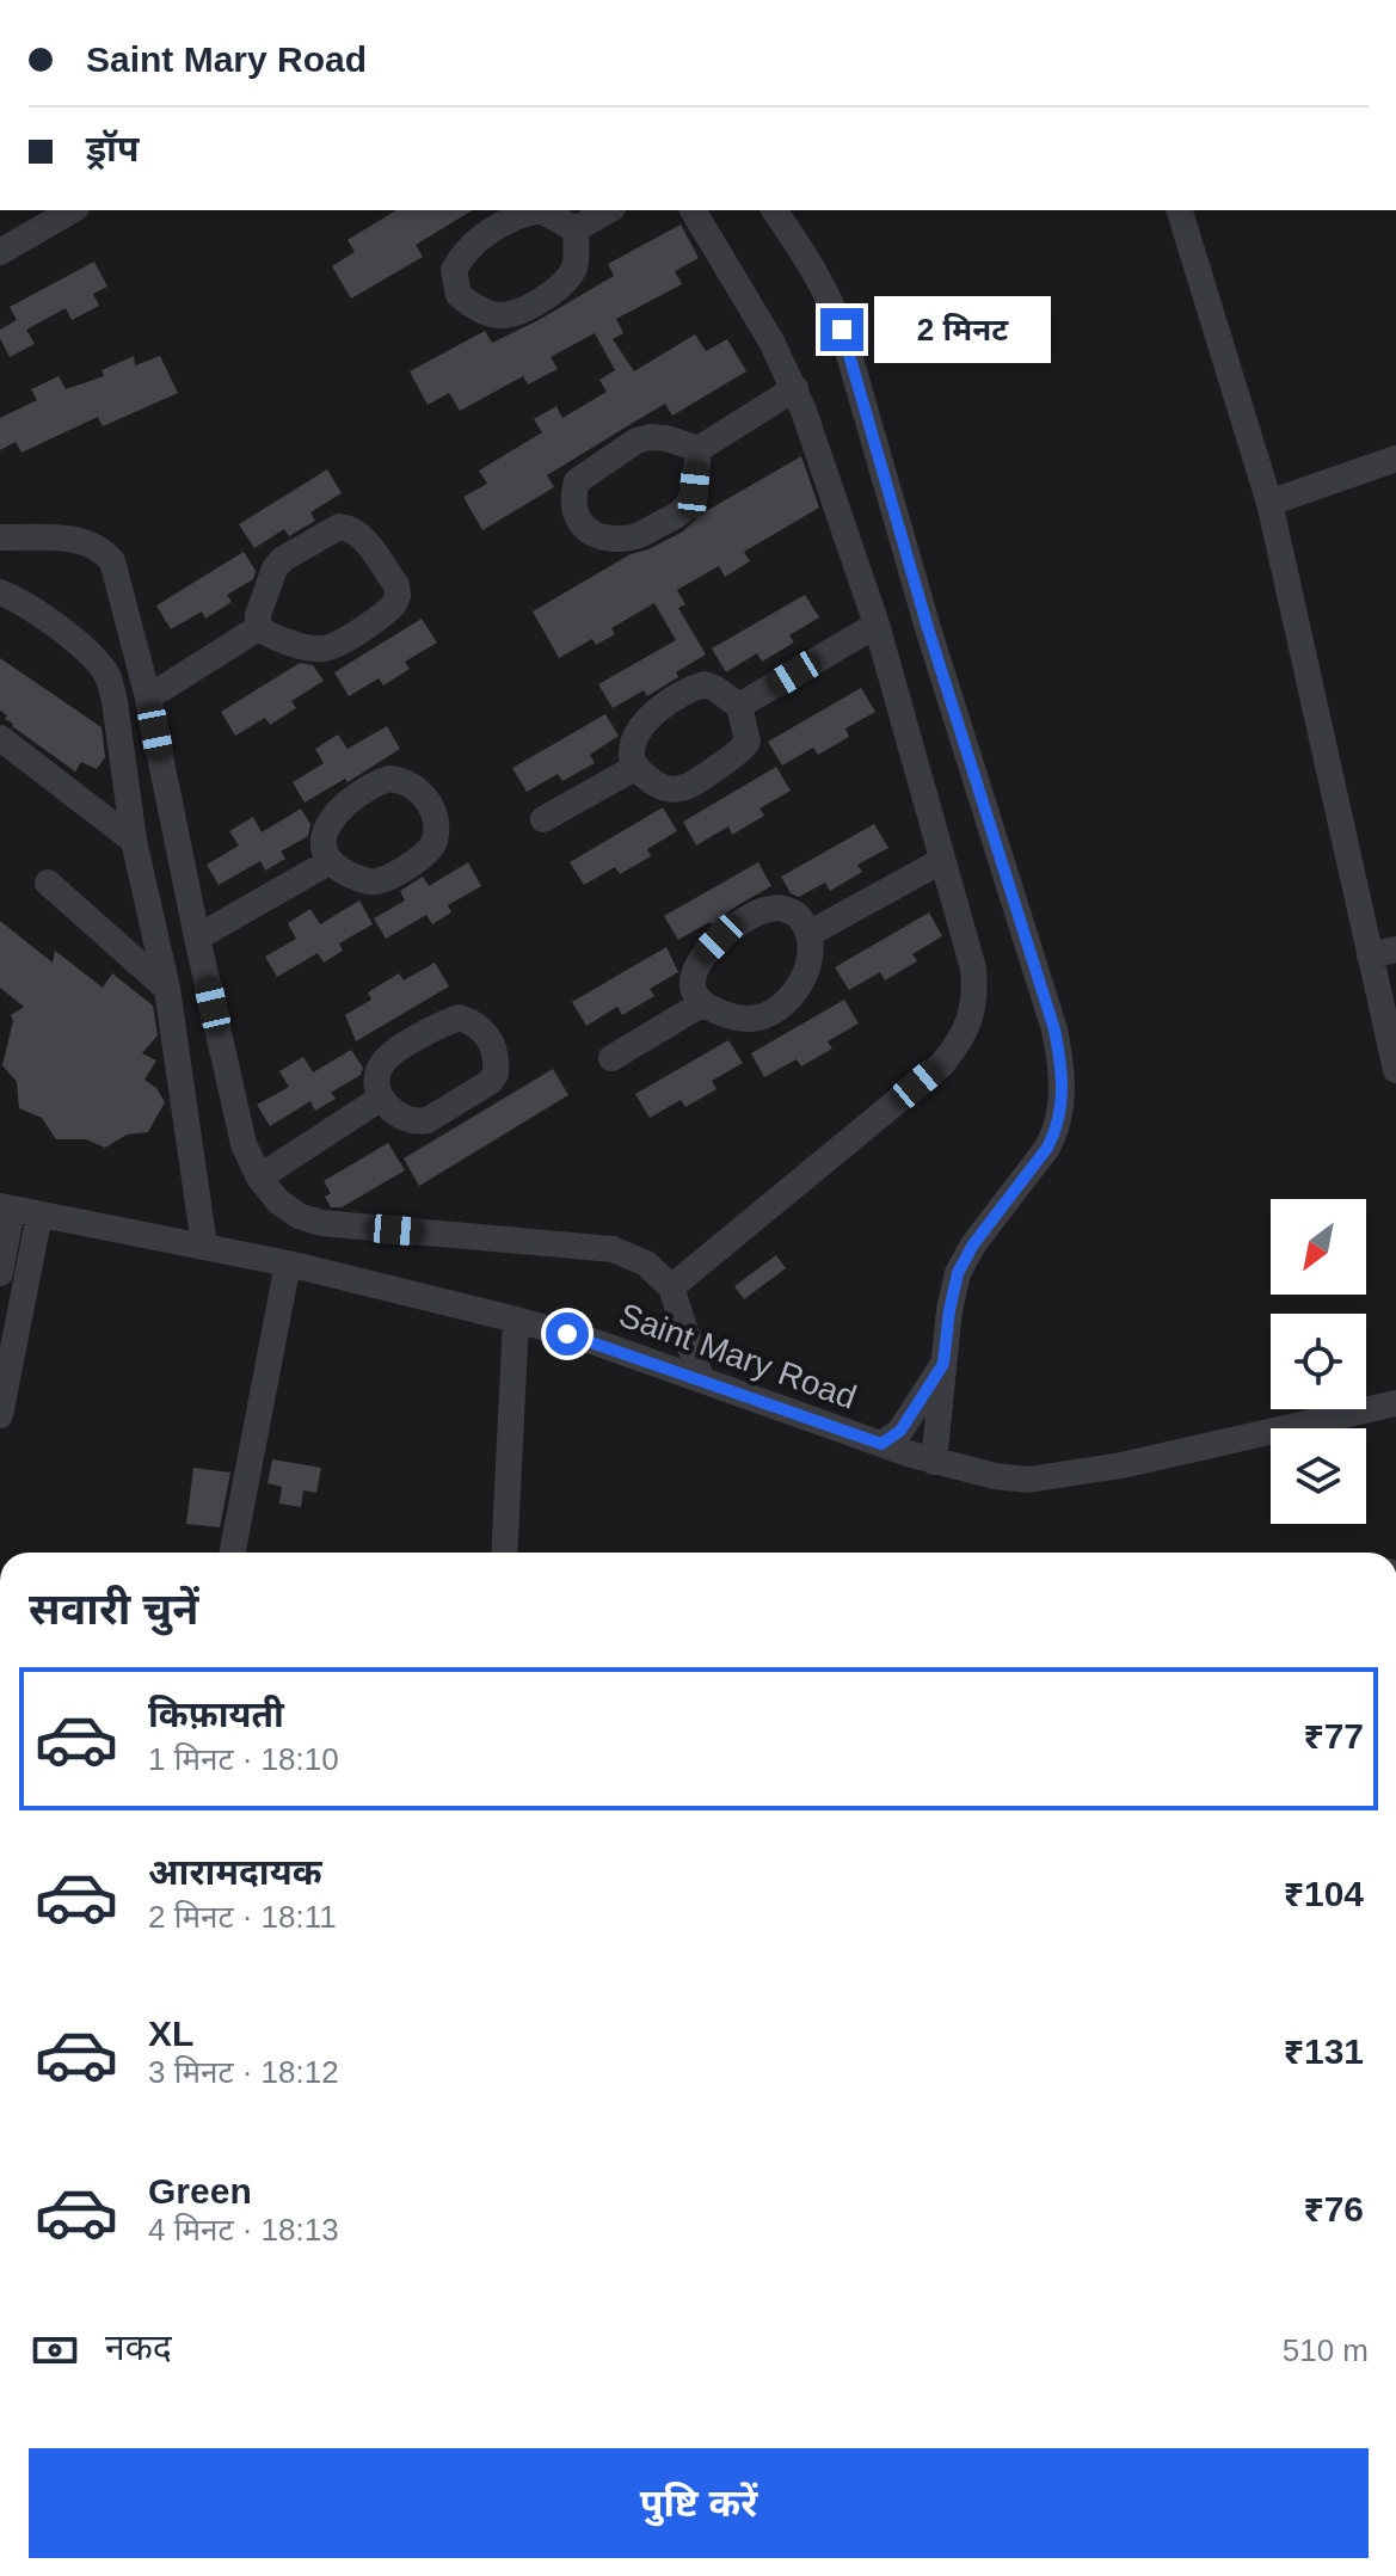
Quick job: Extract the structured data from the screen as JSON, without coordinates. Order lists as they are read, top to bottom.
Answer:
{
  "streets": {
    "street": ["Saint Mary Road"]
  },
  "north": "bottom left",
  "page": {
    "banner": ["Saint Mary Road", "ड्रॉप"],
    "bubble": "2 मिनट",
    "heading": "सवारी चुनें",
    "list": [
      {
        "name": "किफ़ायती",
        "note": "1 मिनट · 18:10",
        "value": "₹77"
      },
      {
        "name": "आरामदायक",
        "note": "2 मिनट · 18:11",
        "value": "₹104"
      },
      {
        "name": "XL",
        "note": "3 मिनट · 18:12",
        "value": "₹131"
      },
      {
        "name": "Green",
        "note": "4 मिनट · 18:13",
        "value": "₹76"
      }
    ],
    "pay": ["नकद", "510 m"],
    "buttons": "पुष्टि करें"
  }
}
